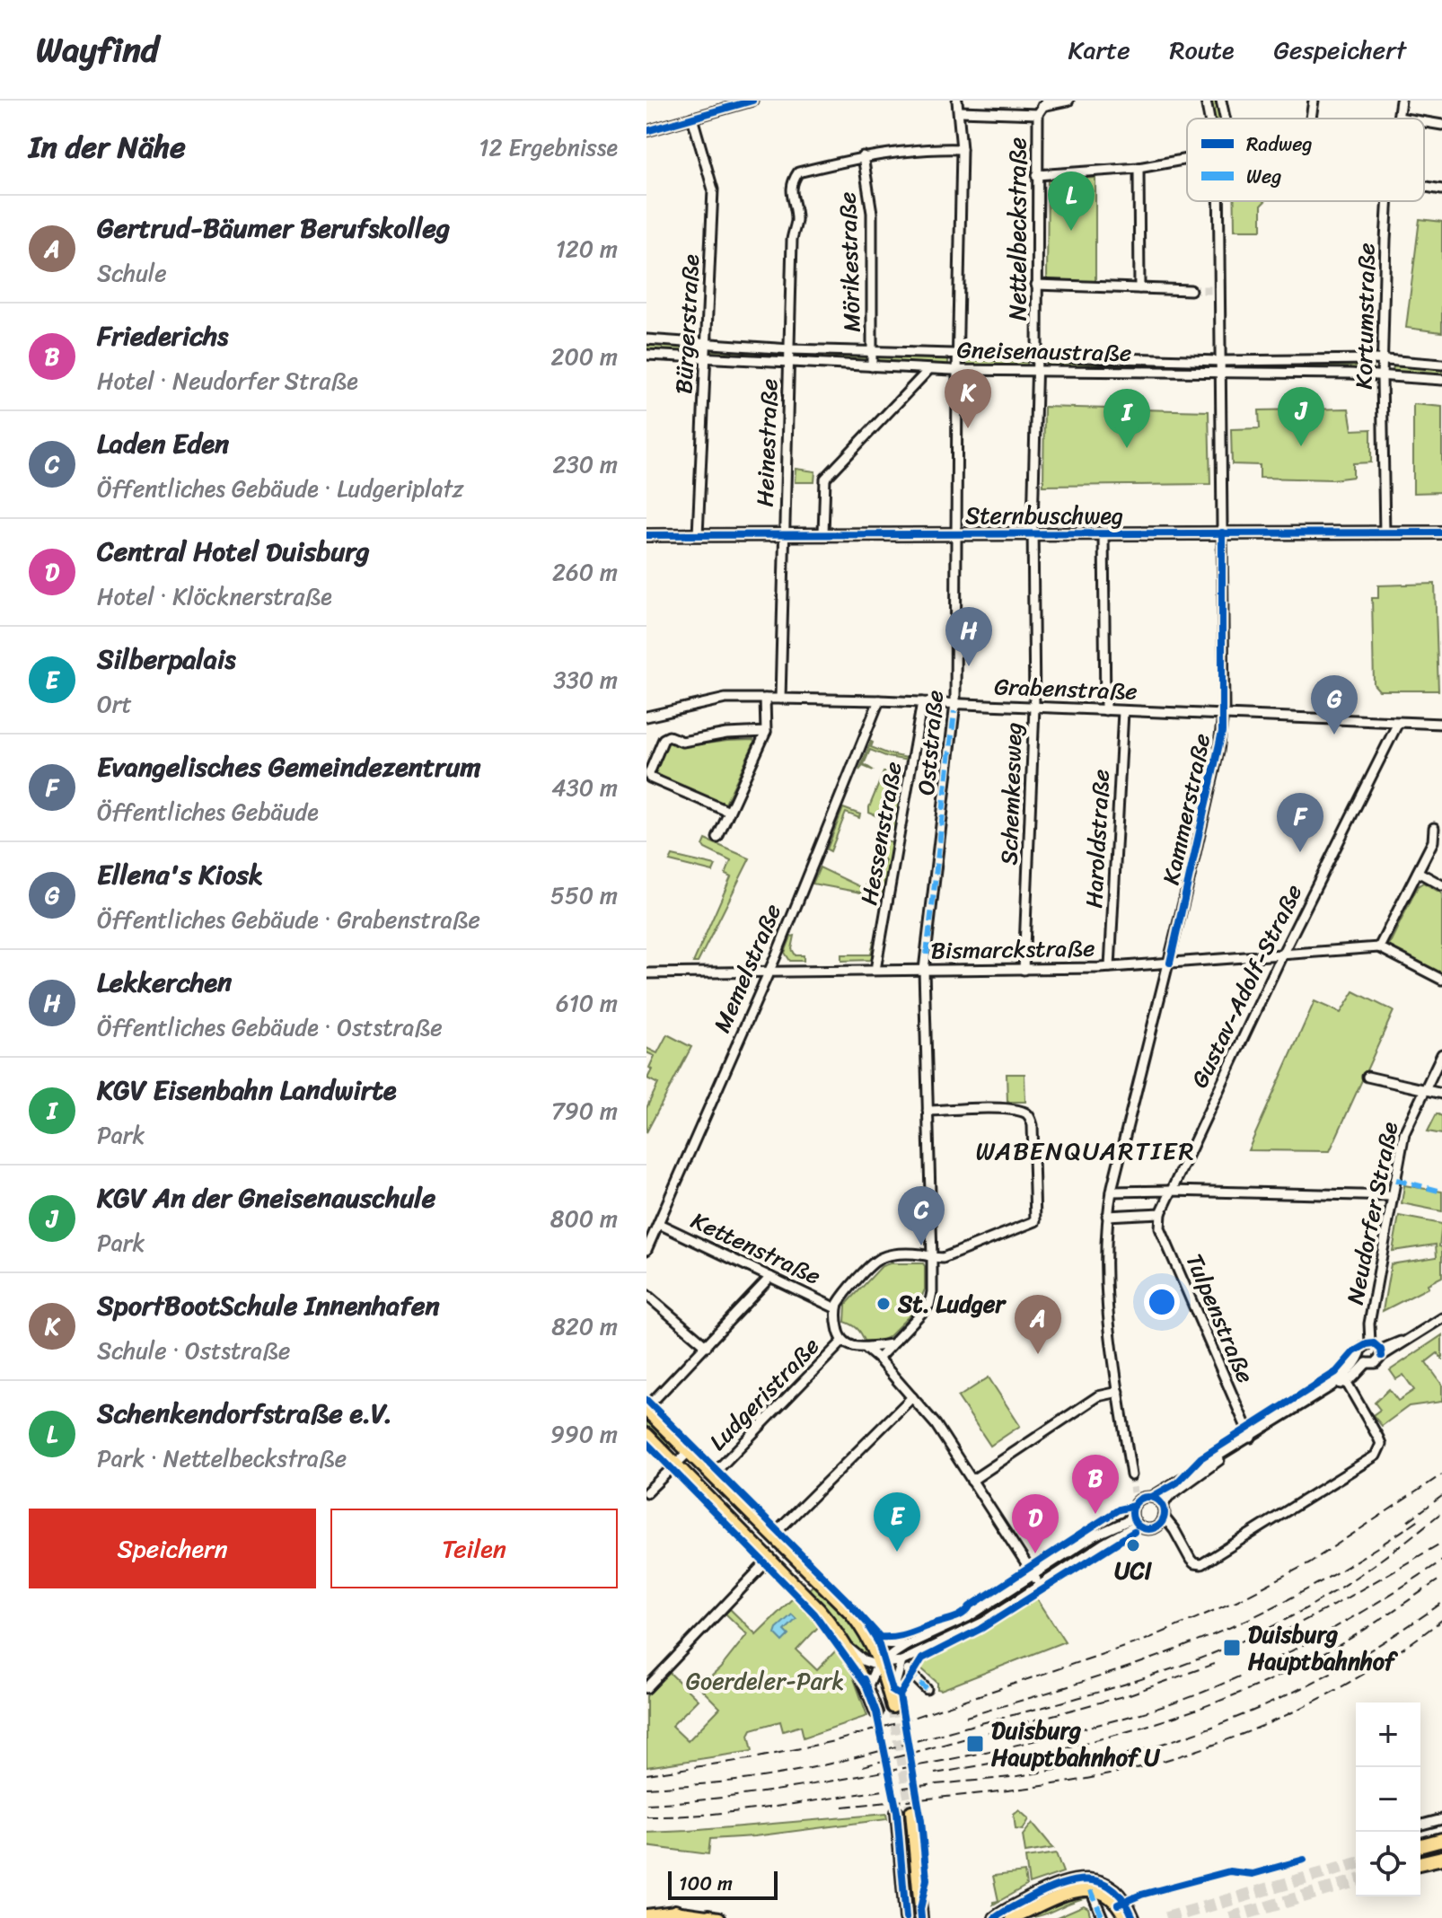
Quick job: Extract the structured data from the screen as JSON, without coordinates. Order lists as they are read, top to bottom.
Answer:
{
  "streets": {
    "main road": ["Sternbuschweg"],
    "street": [
      "Nettelbeckstraße",
      "Mörikestraße",
      "Kortumstraße",
      "Bürgerstraße",
      "Gneisenaustraße",
      "Heinestraße",
      "Grabenstraße",
      "Oststraße",
      "Schemkesweg",
      "Kammerstraße",
      "Hessenstraße",
      "Haroldstraße",
      "Bismarckstraße",
      "Memelstraße",
      "Gustav-Adolf-Straße",
      "Neudorfer Straße",
      "Kettenstraße",
      "Tulpenstraße",
      "Ludgeristraße"
    ]
  },
  "crossings": [
    ["Nettelbeckstraße", "Gneisenaustraße"],
    ["Nettelbeckstraße", "Sternbuschweg"],
    ["Nettelbeckstraße", "Schemkesweg"],
    ["Mörikestraße", "Gneisenaustraße"],
    ["Mörikestraße", "Heinestraße"],
    ["Kortumstraße", "Gneisenaustraße"],
    ["Kortumstraße", "Sternbuschweg"],
    ["Bürgerstraße", "Gneisenaustraße"],
    ["Bürgerstraße", "Sternbuschweg"],
    ["Gneisenaustraße", "Heinestraße"],
    ["Gneisenaustraße", "Oststraße"],
    ["Gneisenaustraße", "Kammerstraße"],
    ["Heinestraße", "Sternbuschweg"],
    ["Heinestraße", "Grabenstraße"],
    ["Sternbuschweg", "Oststraße"],
    ["Sternbuschweg", "Schemkesweg"],
    ["Sternbuschweg", "Kammerstraße"],
    ["Grabenstraße", "Oststraße"],
    ["Grabenstraße", "Schemkesweg"],
    ["Grabenstraße", "Kammerstraße"],
    ["Grabenstraße", "Hessenstraße"],
    ["Grabenstraße", "Haroldstraße"],
    ["Grabenstraße", "Memelstraße"],
    ["Grabenstraße", "Gustav-Adolf-Straße"],
    ["Oststraße", "Bismarckstraße"],
    ["Oststraße", "Kettenstraße"],
    ["Oststraße", "Ludgeristraße"],
    ["Schemkesweg", "Bismarckstraße"],
    ["Kammerstraße", "Bismarckstraße"],
    ["Hessenstraße", "Bismarckstraße"],
    ["Haroldstraße", "Bismarckstraße"],
    ["Bismarckstraße", "Memelstraße"],
    ["Bismarckstraße", "Gustav-Adolf-Straße"],
    ["Memelstraße", "Kettenstraße"],
    ["Gustav-Adolf-Straße", "Tulpenstraße"],
    ["Kettenstraße", "Ludgeristraße"]
  ],
  "districts": ["WABENQUARTIER"],
  "parks": ["Goerdeler-Park"],
  "places": {
    "other": ["St. Ludger", "UCI"],
    "transit": ["Duisburg Hauptbahnhof", "Duisburg Hauptbahnhof U"]
  },
  "legend": ["Radweg", "Weg"],
  "scale_bar": "100 m",
  "page": {
    "header": "Wayfind",
    "nav": ["Karte", "Route", "Gespeichert"],
    "heading": ["In der Nähe", "12 Ergebnisse"],
    "pins": [
      "L",
      "K",
      "J",
      "I",
      "H",
      "G",
      "F",
      "C",
      "A",
      "B",
      "E",
      "D"
    ],
    "list": [
      {
        "mark": "A",
        "name": "Gertrud-Bäumer Berufskolleg",
        "note": "Schule",
        "value": "120 m"
      },
      {
        "mark": "B",
        "name": "Friederichs",
        "note": "Hotel · Neudorfer Straße",
        "value": "200 m"
      },
      {
        "mark": "C",
        "name": "Laden Eden",
        "note": "Öffentliches Gebäude · Ludgeriplatz",
        "value": "230 m"
      },
      {
        "mark": "D",
        "name": "Central Hotel Duisburg",
        "note": "Hotel · Klöcknerstraße",
        "value": "260 m"
      },
      {
        "mark": "E",
        "name": "Silberpalais",
        "note": "Ort",
        "value": "330 m"
      },
      {
        "mark": "F",
        "name": "Evangelisches Gemeindezentrum",
        "note": "Öffentliches Gebäude",
        "value": "430 m"
      },
      {
        "mark": "G",
        "name": "Ellena's Kiosk",
        "note": "Öffentliches Gebäude · Grabenstraße",
        "value": "550 m"
      },
      {
        "mark": "H",
        "name": "Lekkerchen",
        "note": "Öffentliches Gebäude · Oststraße",
        "value": "610 m"
      },
      {
        "mark": "I",
        "name": "KGV Eisenbahn Landwirte",
        "note": "Park",
        "value": "790 m"
      },
      {
        "mark": "J",
        "name": "KGV An der Gneisenauschule",
        "note": "Park",
        "value": "800 m"
      },
      {
        "mark": "K",
        "name": "SportBootSchule Innenhafen",
        "note": "Schule · Oststraße",
        "value": "820 m"
      },
      {
        "mark": "L",
        "name": "Schenkendorfstraße e.V.",
        "note": "Park · Nettelbeckstraße",
        "value": "990 m"
      }
    ],
    "buttons": ["Speichern", "Teilen"],
    "map_buttons": ["+", "−"],
    "scale": "100 m"
  }
}
